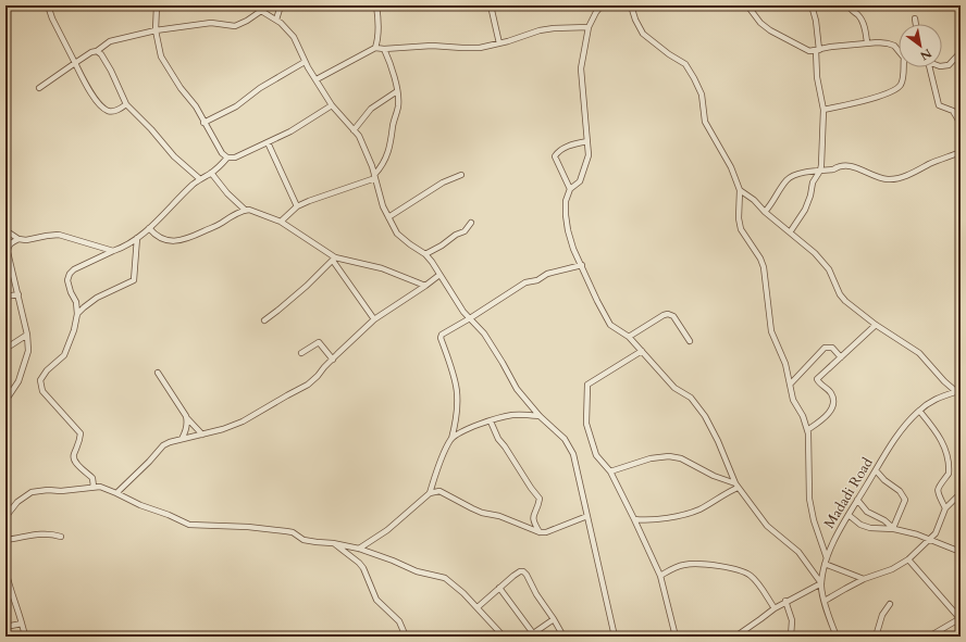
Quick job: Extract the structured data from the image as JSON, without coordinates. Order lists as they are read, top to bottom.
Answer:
{
  "streets": {
    "street": ["Madadi Road"]
  },
  "north": "bottom right"
}
